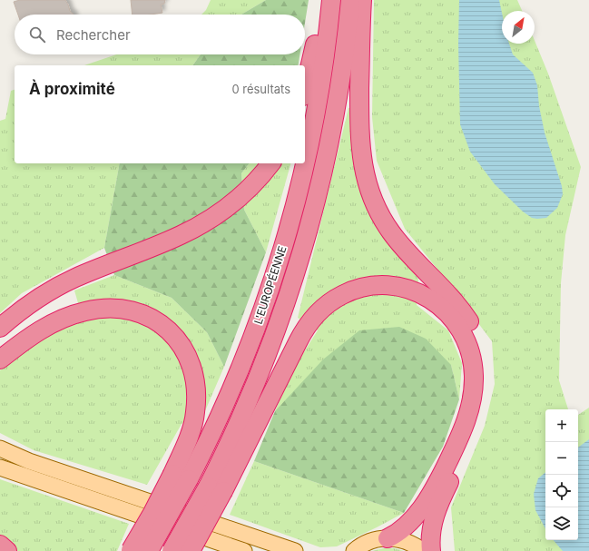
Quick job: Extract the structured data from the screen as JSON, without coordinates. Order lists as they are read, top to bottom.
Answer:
{
  "streets": {
    "highway": ["L'EUROPÉENNE"]
  },
  "north": "top right",
  "page": {
    "search": "Rechercher",
    "heading": ["À proximité", "0 résultats"],
    "map_buttons": ["+", "−"]
  }
}
